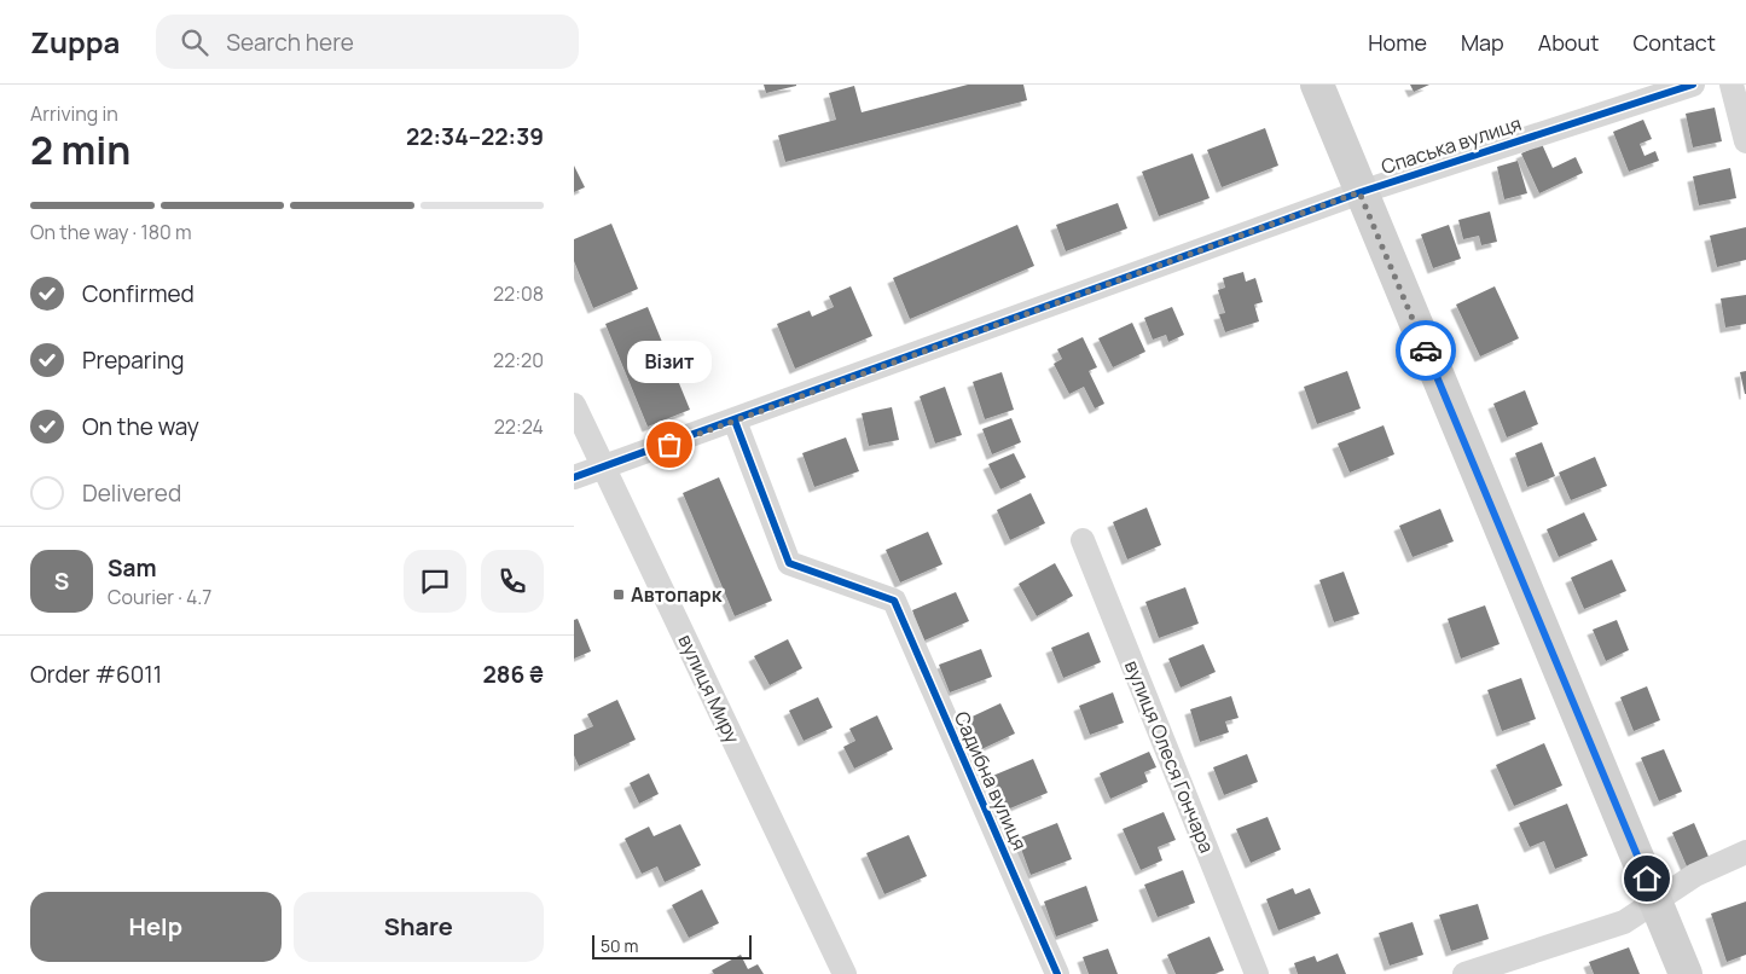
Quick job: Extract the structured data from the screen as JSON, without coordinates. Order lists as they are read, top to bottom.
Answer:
{
  "streets": {
    "street": [
      "Спаська вулиця",
      "вулиця Миру",
      "вулиця Олеся Гончара",
      "Садибна вулиця"
    ]
  },
  "crossings": [
    ["Спаська вулиця", "вулиця Миру"],
    ["Спаська вулиця", "Садибна вулиця"]
  ],
  "places": {
    "other": ["Візит"],
    "transit": ["Автопарк"]
  },
  "scale_bar": "50 m",
  "page": {
    "header": "Zuppa",
    "search": "Search here",
    "nav": [
      "Home",
      "Map",
      "About",
      "Contact"
    ],
    "heading": ["2 min", "Arriving in", "22:34–22:39"],
    "panel": [
      "Sam",
      "Courier · 4.7",
      "Order #6011",
      "286 ₴"
    ],
    "bar": "On the way · 180 m",
    "list": [
      ["Confirmed", "22:08"],
      ["Preparing", "22:20"],
      ["On the way", "22:24"],
      "Delivered"
    ],
    "bubble": "Візит",
    "round": "S",
    "buttons": ["Help", "Share"],
    "scale": "50 m"
  }
}
